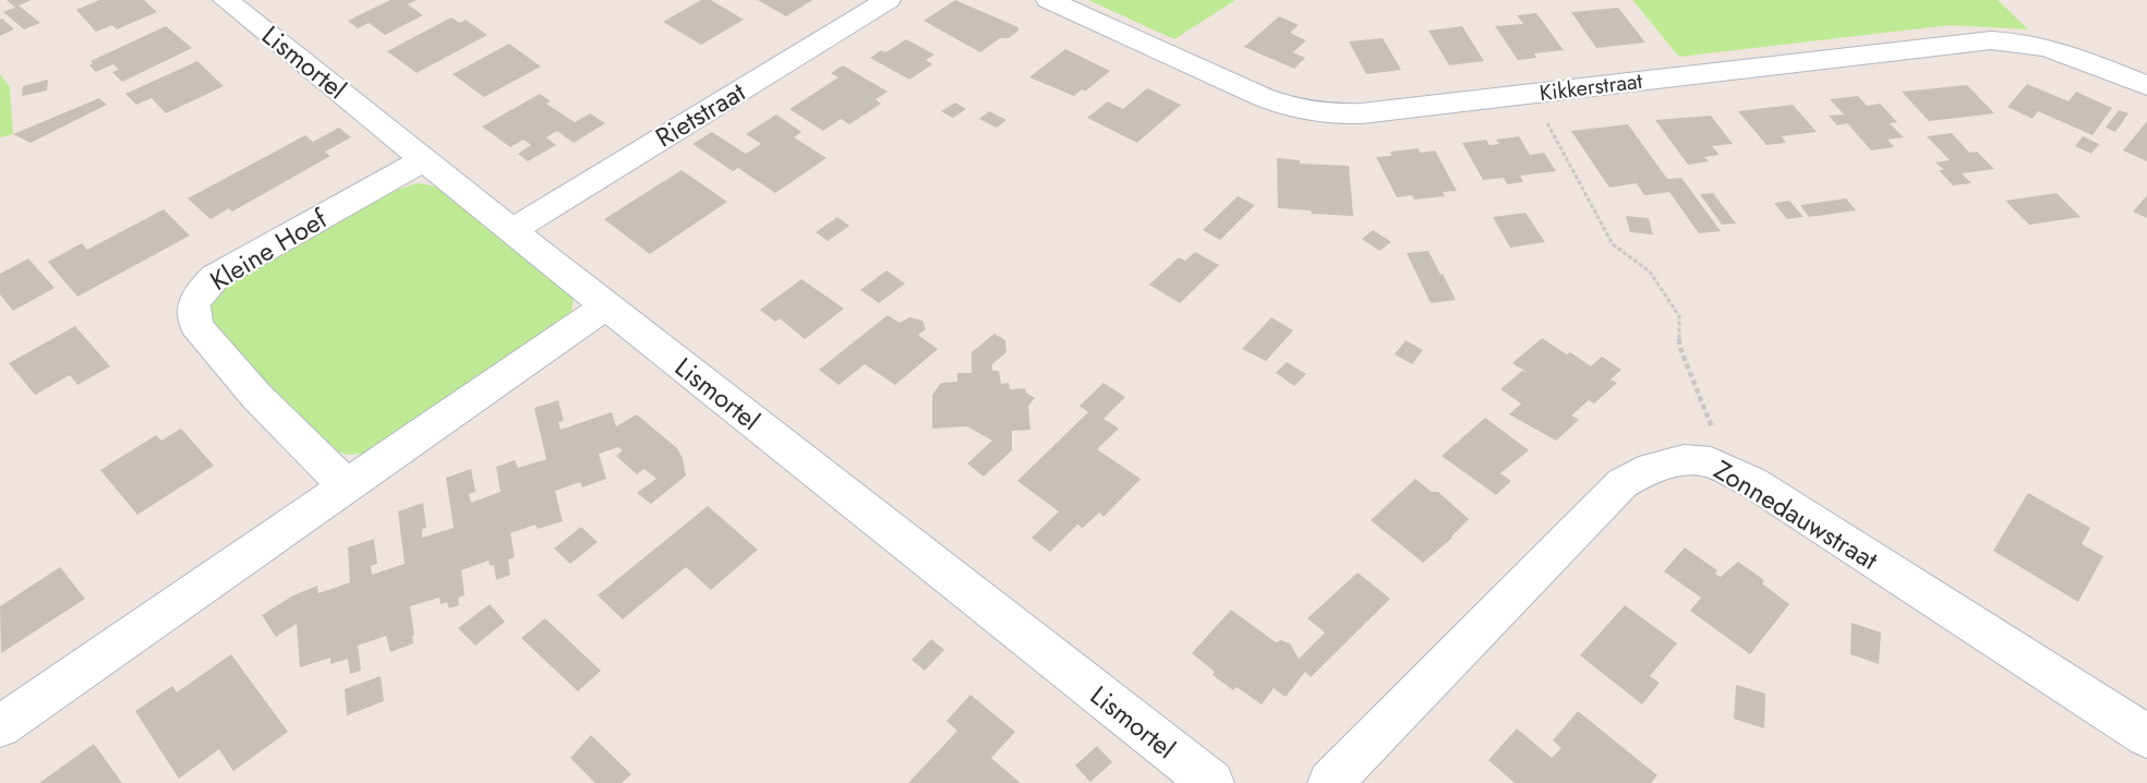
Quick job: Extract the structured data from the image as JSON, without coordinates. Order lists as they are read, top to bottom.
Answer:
{
  "streets": {
    "street": [
      "Lismortel",
      "Kikkerstraat",
      "Rietstraat",
      "Kleine Hoef",
      "Zonnedauwstraat"
    ]
  },
  "crossings": [
    ["Lismortel", "Rietstraat"],
    ["Lismortel", "Kleine Hoef"]
  ]
}
